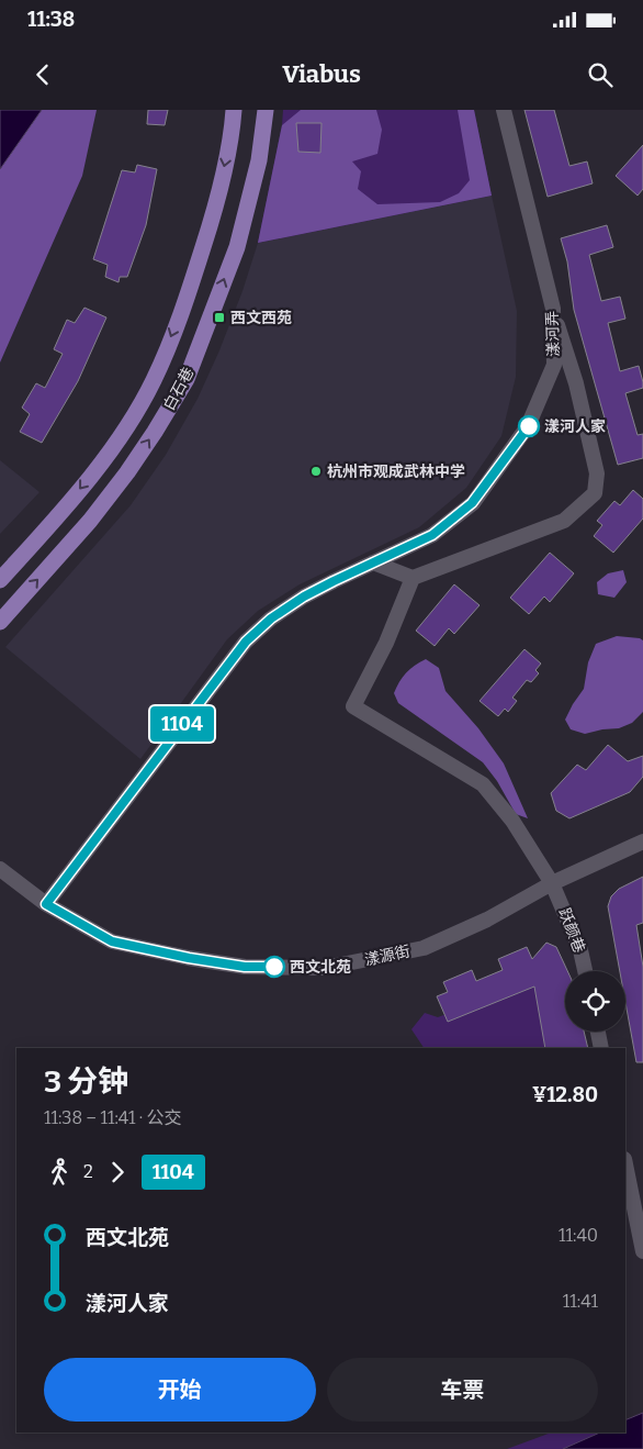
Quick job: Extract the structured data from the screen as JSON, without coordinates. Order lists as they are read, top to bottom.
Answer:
{
  "streets": {
    "main road": ["白石巷"],
    "street": ["漾河弄", "跃颜巷", "漾源街"]
  },
  "crossings": [
    ["漾河弄", "漾源街"],
    ["跃颜巷", "漾源街"]
  ],
  "places": {
    "transit": ["西文西苑"],
    "other": ["漾河人家", "杭州市观成武林中学", "西文北苑"]
  },
  "lines": ["bus line 1104"],
  "page": {
    "status": "11:38",
    "header": "Viabus",
    "on_map": "1104",
    "heading": ["3 分钟", "11:38 – 11:41 · 公交", "¥12.80"],
    "legs": ["2", "1104"],
    "list": [
      {
        "name": "西文北苑",
        "value": "11:40"
      },
      {
        "name": "漾河人家",
        "value": "11:41"
      }
    ],
    "buttons": ["开始", "车票"]
  }
}
